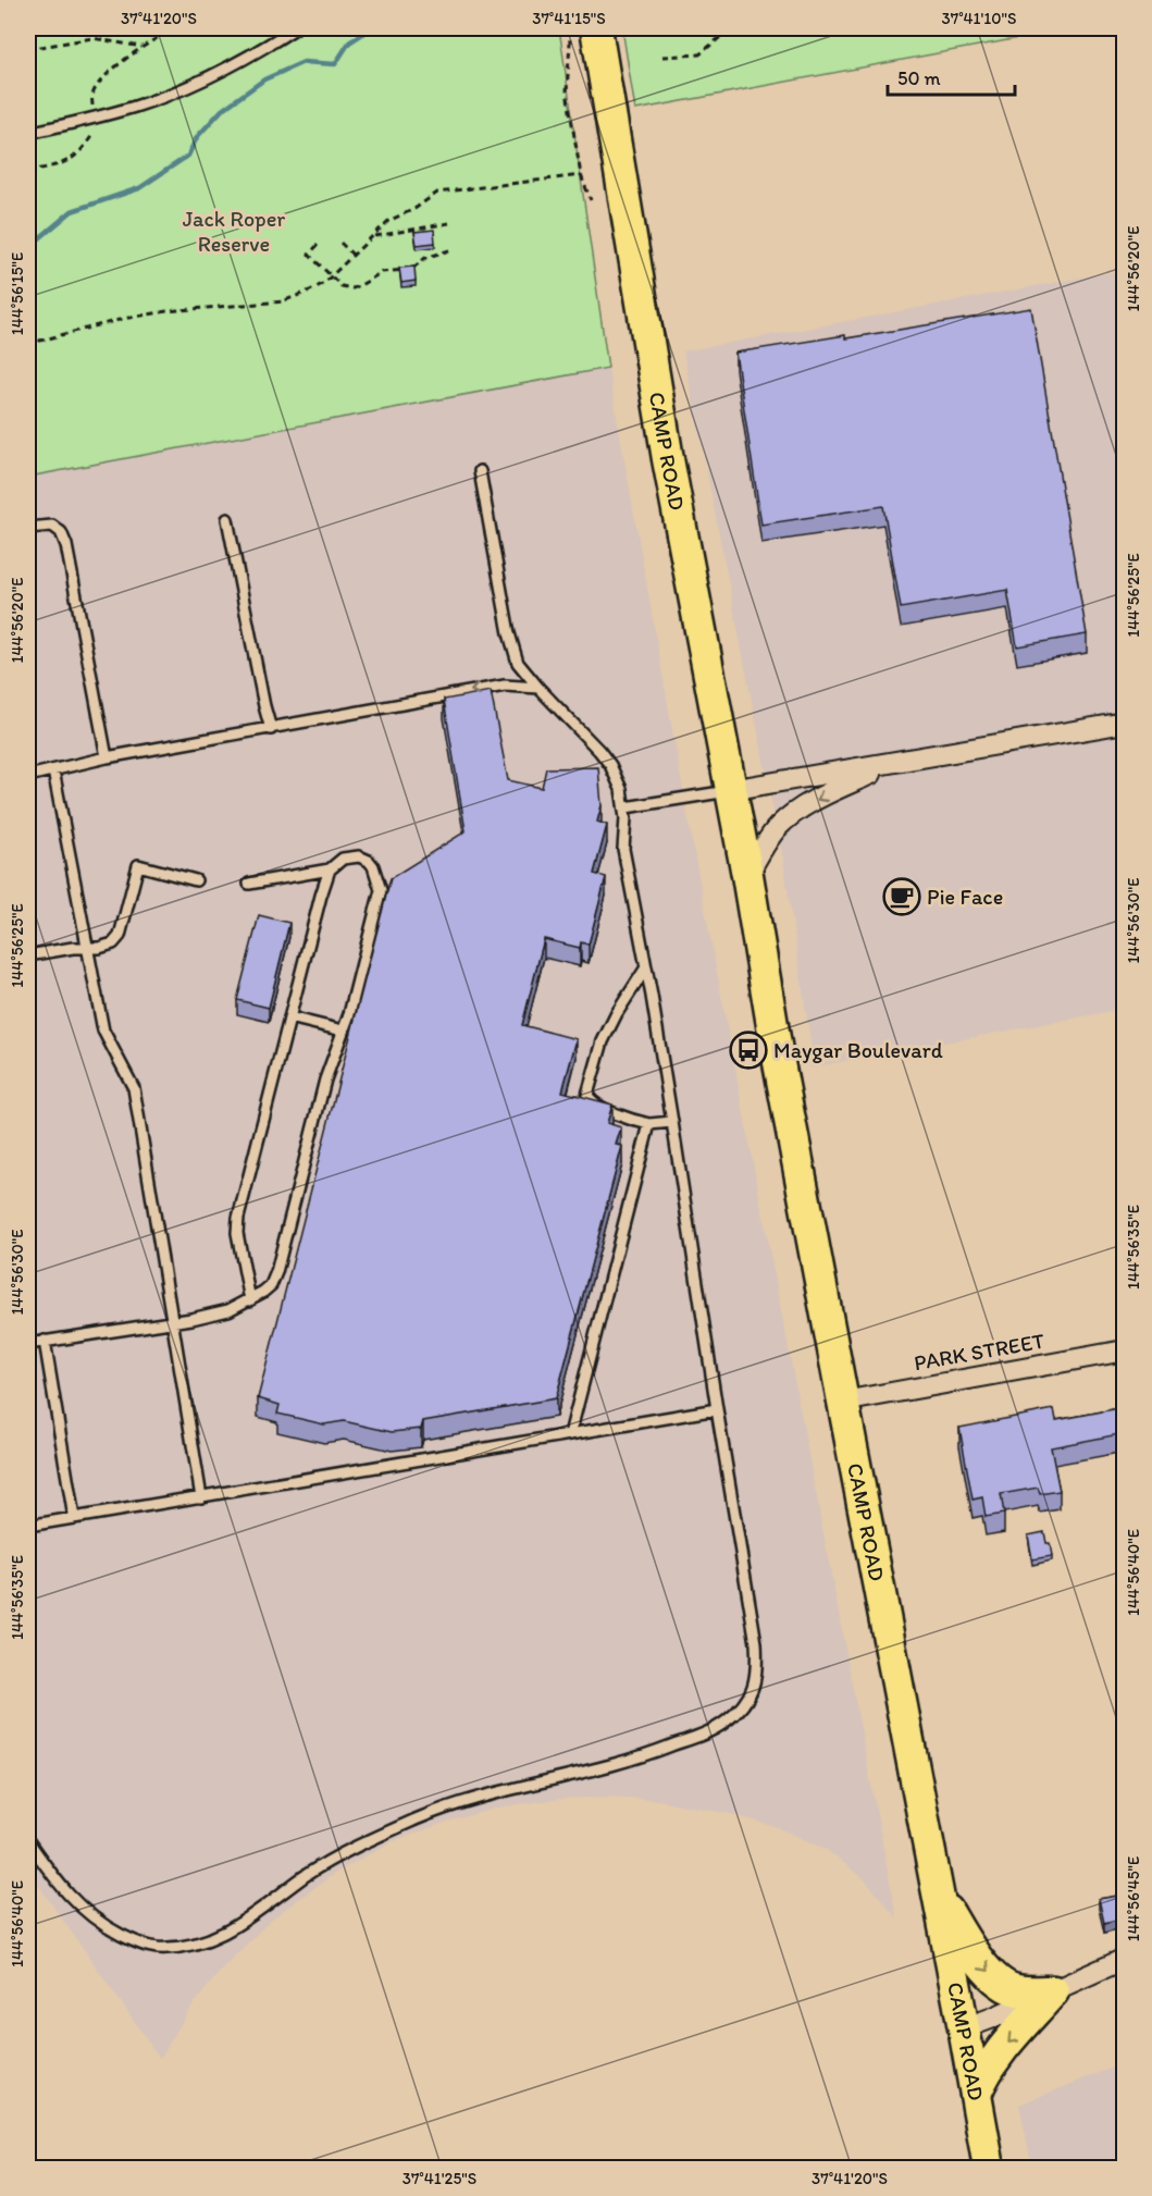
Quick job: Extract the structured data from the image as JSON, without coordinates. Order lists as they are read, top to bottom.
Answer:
{
  "streets": {
    "main road": ["CAMP ROAD"],
    "street": ["PARK STREET"]
  },
  "crossings": [
    ["CAMP ROAD", "PARK STREET"]
  ],
  "parks": ["Jack Roper Reserve"],
  "places": {
    "cafe": ["Pie Face"],
    "bus stop": ["Maygar Boulevard"]
  },
  "scale_bar": "50 m",
  "coordinates": [
    "37°41'20\"S",
    "37°41'15\"S",
    "37°41'10\"S",
    "144°56'20\"E",
    "144°56'15\"E",
    "144°56'25\"E",
    "144°56'30\"E",
    "144°56'35\"E",
    "144°56'40\"E",
    "144°56'45\"E",
    "37°41'25\"S"
  ]
}
